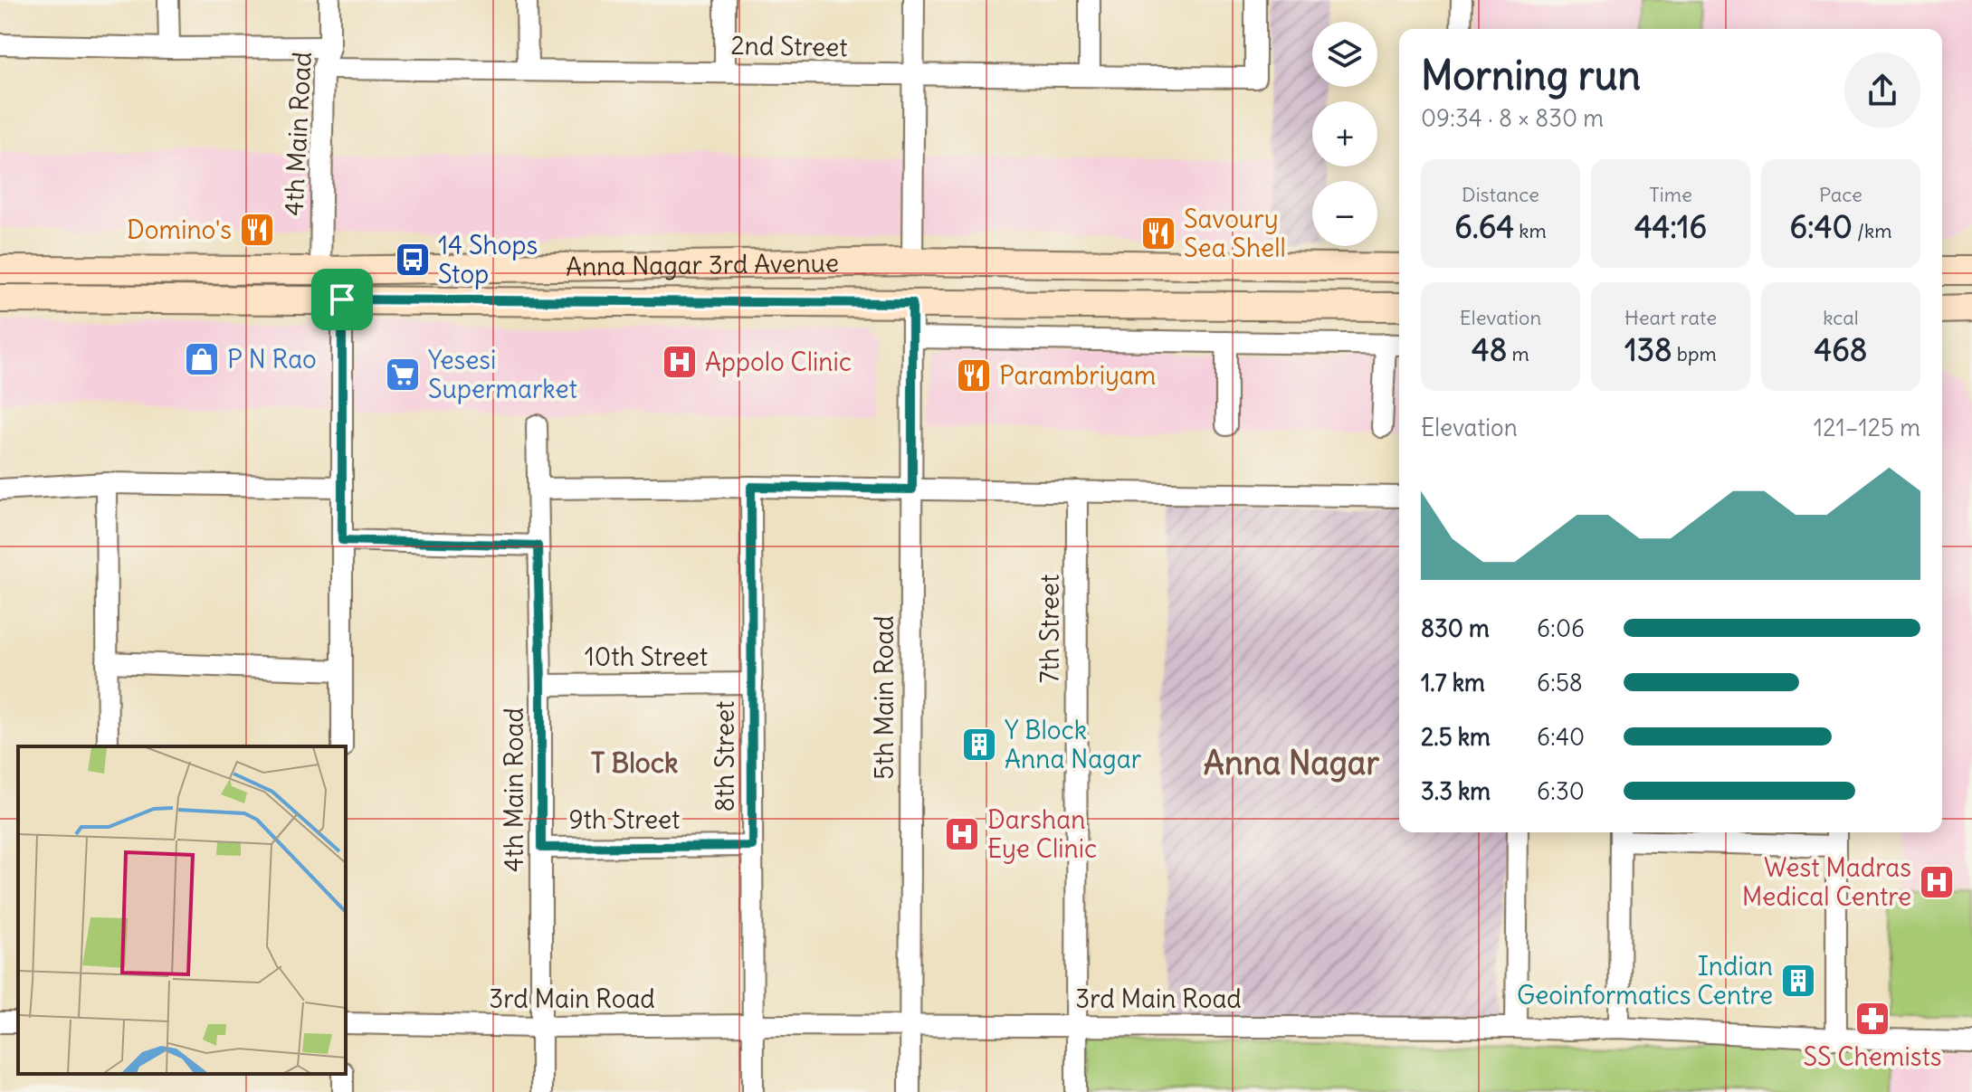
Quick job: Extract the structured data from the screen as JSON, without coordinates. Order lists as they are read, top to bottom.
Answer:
{
  "streets": {
    "main road": ["Anna Nagar 3rd Avenue"],
    "street": [
      "2nd Street",
      "4th Main Road",
      "7th Street",
      "10th Street",
      "5th Main Road",
      "8th Street",
      "9th Street",
      "3rd Main Road"
    ]
  },
  "crossings": [
    ["2nd Street", "4th Main Road"],
    ["4th Main Road", "Anna Nagar 3rd Avenue"],
    ["4th Main Road", "10th Street"],
    ["4th Main Road", "9th Street"],
    ["4th Main Road", "3rd Main Road"],
    ["Anna Nagar 3rd Avenue", "5th Main Road"],
    ["7th Street", "3rd Main Road"],
    ["10th Street", "8th Street"],
    ["5th Main Road", "3rd Main Road"],
    ["8th Street", "9th Street"],
    ["8th Street", "3rd Main Road"]
  ],
  "districts": ["Anna Nagar", "T Block"],
  "places": {
    "restaurant": ["Domino's", "Savoury Sea Shell", "Parambriyam"],
    "bus stop": ["14 Shops Stop"],
    "shop": ["P N Rao"],
    "hospital": ["Appolo Clinic", "Darshan Eye Clinic", "West Madras Medical Centre"],
    "supermarket": ["Yesesi Supermarket"],
    "building": ["Y Block Anna Nagar", "Indian Geoinformatics Centre"],
    "pharmacy": ["SS Chemists"]
  },
  "page": {
    "map_buttons": ["+", "−"],
    "heading": ["Morning run", "09:34 · 8 × 830 m"],
    "stats": [
      ["Distance", "6.64 km"],
      ["Time", "44:16"],
      ["Pace", "6:40 /km"],
      ["Elevation", "48 m"],
      ["Heart rate", "138 bpm"],
      ["kcal", "468"]
    ],
    "chart": ["Elevation", "121–125 m"],
    "list": [
      {
        "name": "830 m",
        "note": "6:06"
      },
      {
        "name": "1.7 km",
        "note": "6:58"
      },
      {
        "name": "2.5 km",
        "note": "6:40"
      },
      {
        "name": "3.3 km",
        "note": "6:30"
      }
    ]
  }
}
